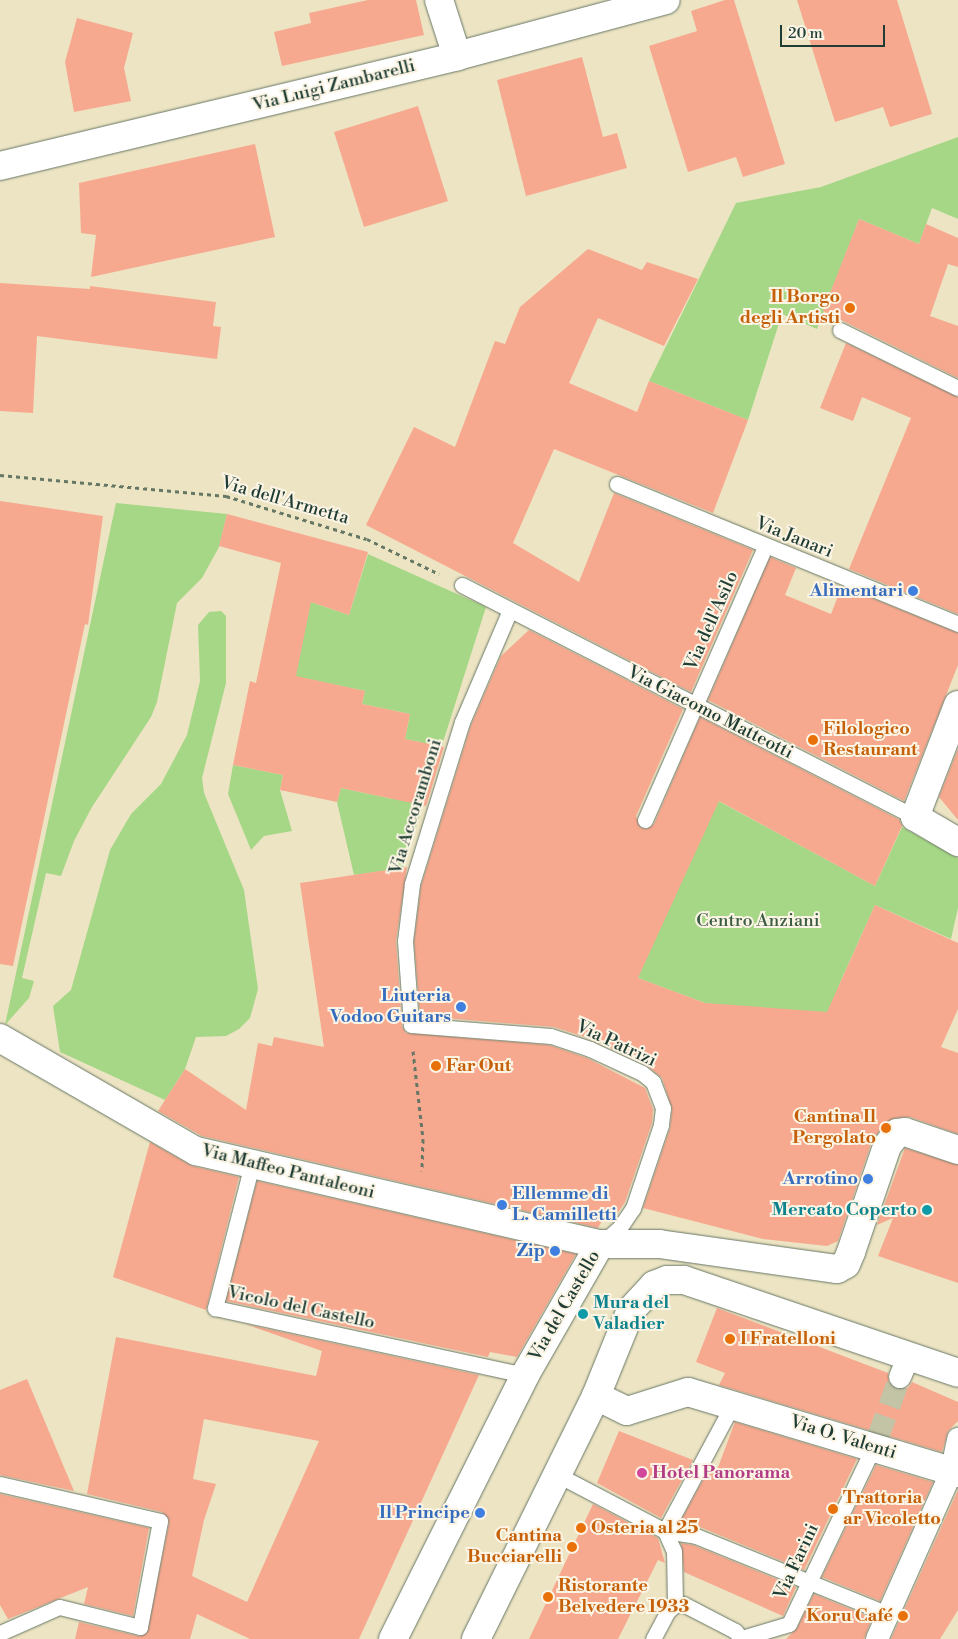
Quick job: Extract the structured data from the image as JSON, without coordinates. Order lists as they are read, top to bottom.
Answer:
{
  "streets": {
    "street": [
      "Via Luigi Zambarelli",
      "Via Giacomo Matteotti",
      "Via Maffeo Pantaleoni",
      "Via del Castello",
      "Via O. Valenti"
    ],
    "lane": [
      "Via Janari",
      "Via dell'Asilo",
      "Via Accoramboni",
      "Via Patrizi",
      "Vicolo del Castello",
      "Via Farini"
    ],
    "path": ["Via dell'Armetta"]
  },
  "crossings": [
    ["Via dell'Armetta", "Via Giacomo Matteotti"],
    ["Via Janari", "Via dell'Asilo"],
    ["Via dell'Asilo", "Via Giacomo Matteotti"],
    ["Via Giacomo Matteotti", "Via Accoramboni"],
    ["Via Accoramboni", "Via Patrizi"],
    ["Via Patrizi", "Via Maffeo Pantaleoni"],
    ["Via Patrizi", "Via del Castello"],
    ["Via Maffeo Pantaleoni", "Via del Castello"],
    ["Via Maffeo Pantaleoni", "Vicolo del Castello"],
    ["Via del Castello", "Vicolo del Castello"],
    ["Via O. Valenti", "Via Farini"]
  ],
  "parks": ["Centro Anziani"],
  "places": [
    "Il Borgo degli Artisti",
    "Alimentari",
    "Filologico Restaurant",
    "Liuteria Vodoo Guitars",
    "Far Out",
    "Cantina Il Pergolato",
    "Arrotino",
    "Ellemme di L. Camilletti",
    "Mercato Coperto",
    "Zip",
    "Mura del Valadier",
    "I Fratelloni",
    "Hotel Panorama",
    "Trattoria ar Vicoletto",
    "Il Principe",
    "Osteria al 25",
    "Cantina Bucciarelli",
    "Ristorante Belvedere 1933",
    "Koru Café"
  ],
  "scale_bar": "20 m"
}
